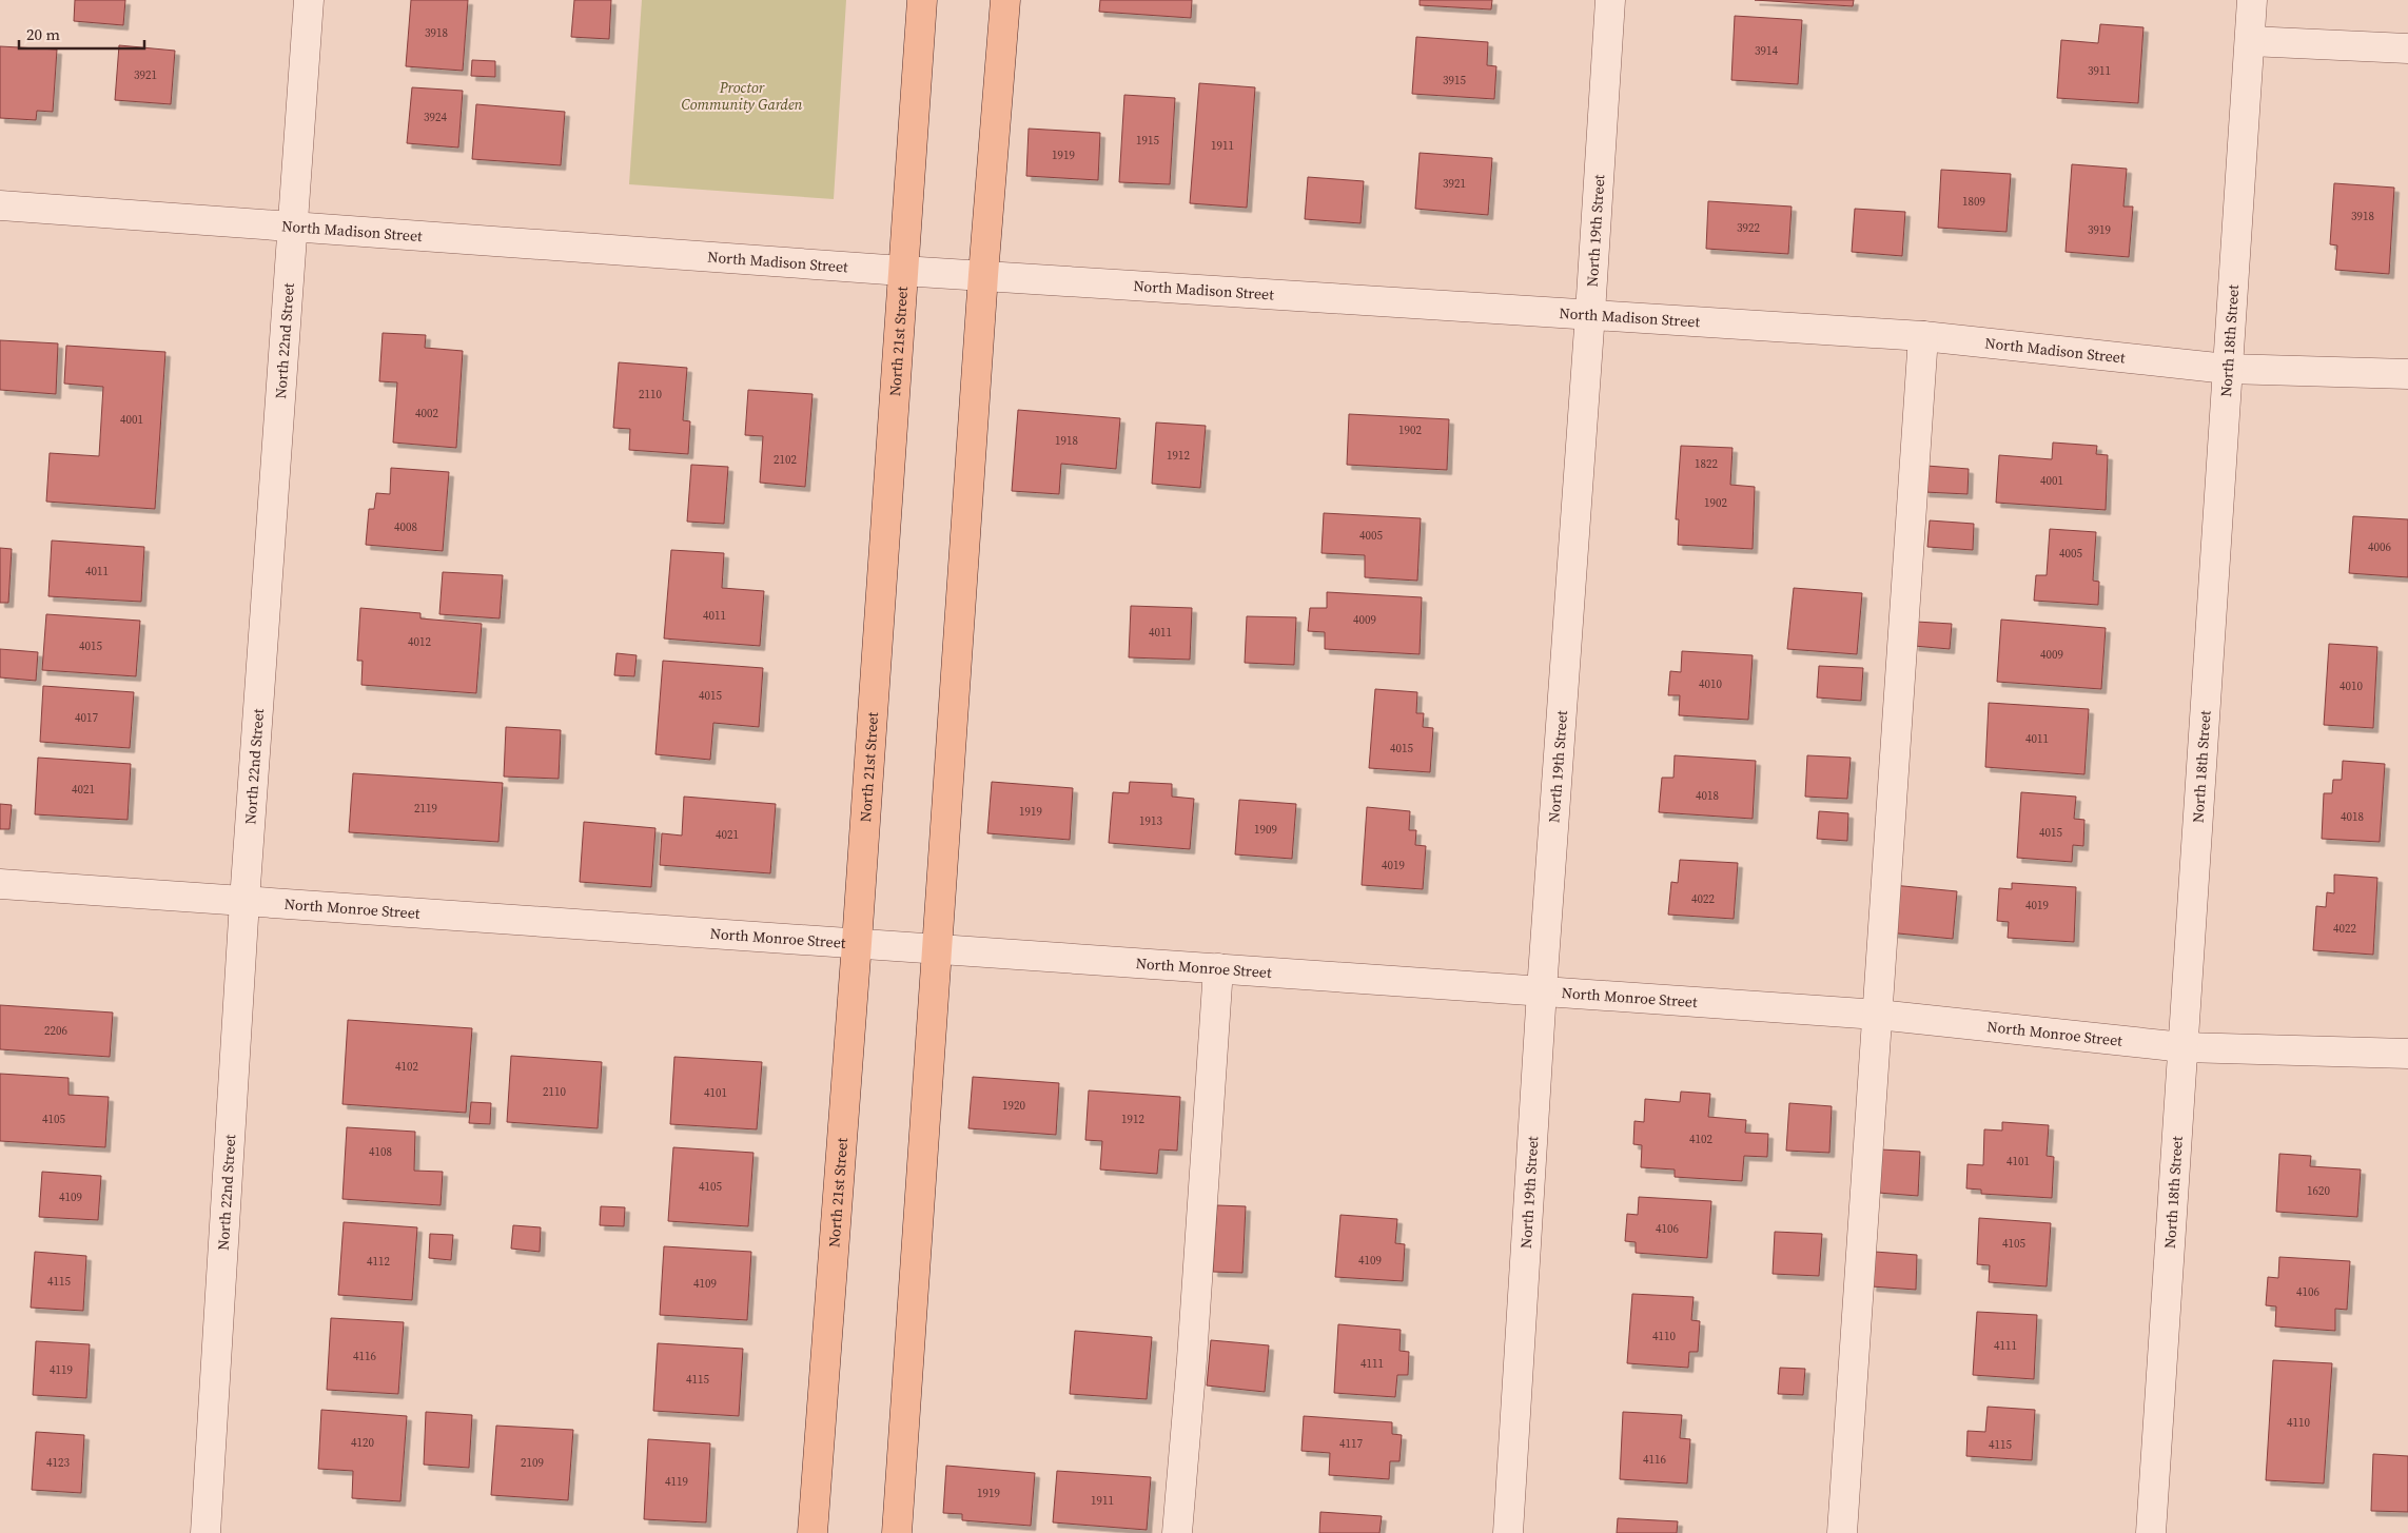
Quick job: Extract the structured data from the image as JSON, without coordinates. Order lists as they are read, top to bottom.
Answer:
{
  "streets": {
    "main road": ["North 21st Street"],
    "street": [
      "North Madison Street",
      "North 19th Street",
      "North 22nd Street",
      "North 18th Street",
      "North Monroe Street"
    ]
  },
  "crossings": [
    ["North Madison Street", "North 19th Street"],
    ["North Madison Street", "North 22nd Street"],
    ["North Madison Street", "North 18th Street"],
    ["North Madison Street", "North 21st Street"],
    ["North 19th Street", "North Monroe Street"],
    ["North 22nd Street", "North Monroe Street"],
    ["North 18th Street", "North Monroe Street"],
    ["North 21st Street", "North Monroe Street"]
  ],
  "parks": ["Proctor Community Garden"],
  "house_numbers": [
    "3918",
    "3914",
    "3911",
    "3921",
    "3915",
    "3924",
    "1915",
    "1911",
    "1919",
    "3921",
    "1809",
    "3918",
    "3922",
    "3919",
    "2110",
    "4002",
    "4001",
    "1902",
    "1918",
    "1912",
    "2102",
    "1822",
    "4001",
    "1902",
    "4008",
    "4005",
    "4006",
    "4005",
    "4011",
    "4011",
    "4009",
    "4011",
    "4012",
    "4015",
    "4009",
    "4010",
    "4010",
    "4015",
    "4017",
    "4011",
    "4015",
    "4021",
    "4018",
    "2119",
    "1919",
    "4018",
    "1913",
    "1909",
    "4015",
    "4021",
    "4019",
    "4022",
    "4019",
    "4022",
    "2206",
    "4102",
    "2110",
    "4101",
    "1920",
    "4105",
    "1912",
    "4102",
    "4108",
    "4101",
    "4105",
    "1620",
    "4109",
    "4106",
    "4105",
    "4109",
    "4112",
    "4115",
    "4109",
    "4106",
    "4110",
    "4111",
    "4116",
    "4111",
    "4119",
    "4115",
    "4110",
    "4120",
    "4117",
    "4115",
    "4116",
    "4123",
    "2109",
    "4119",
    "1919",
    "1911"
  ],
  "scale_bar": "20 m"
}
